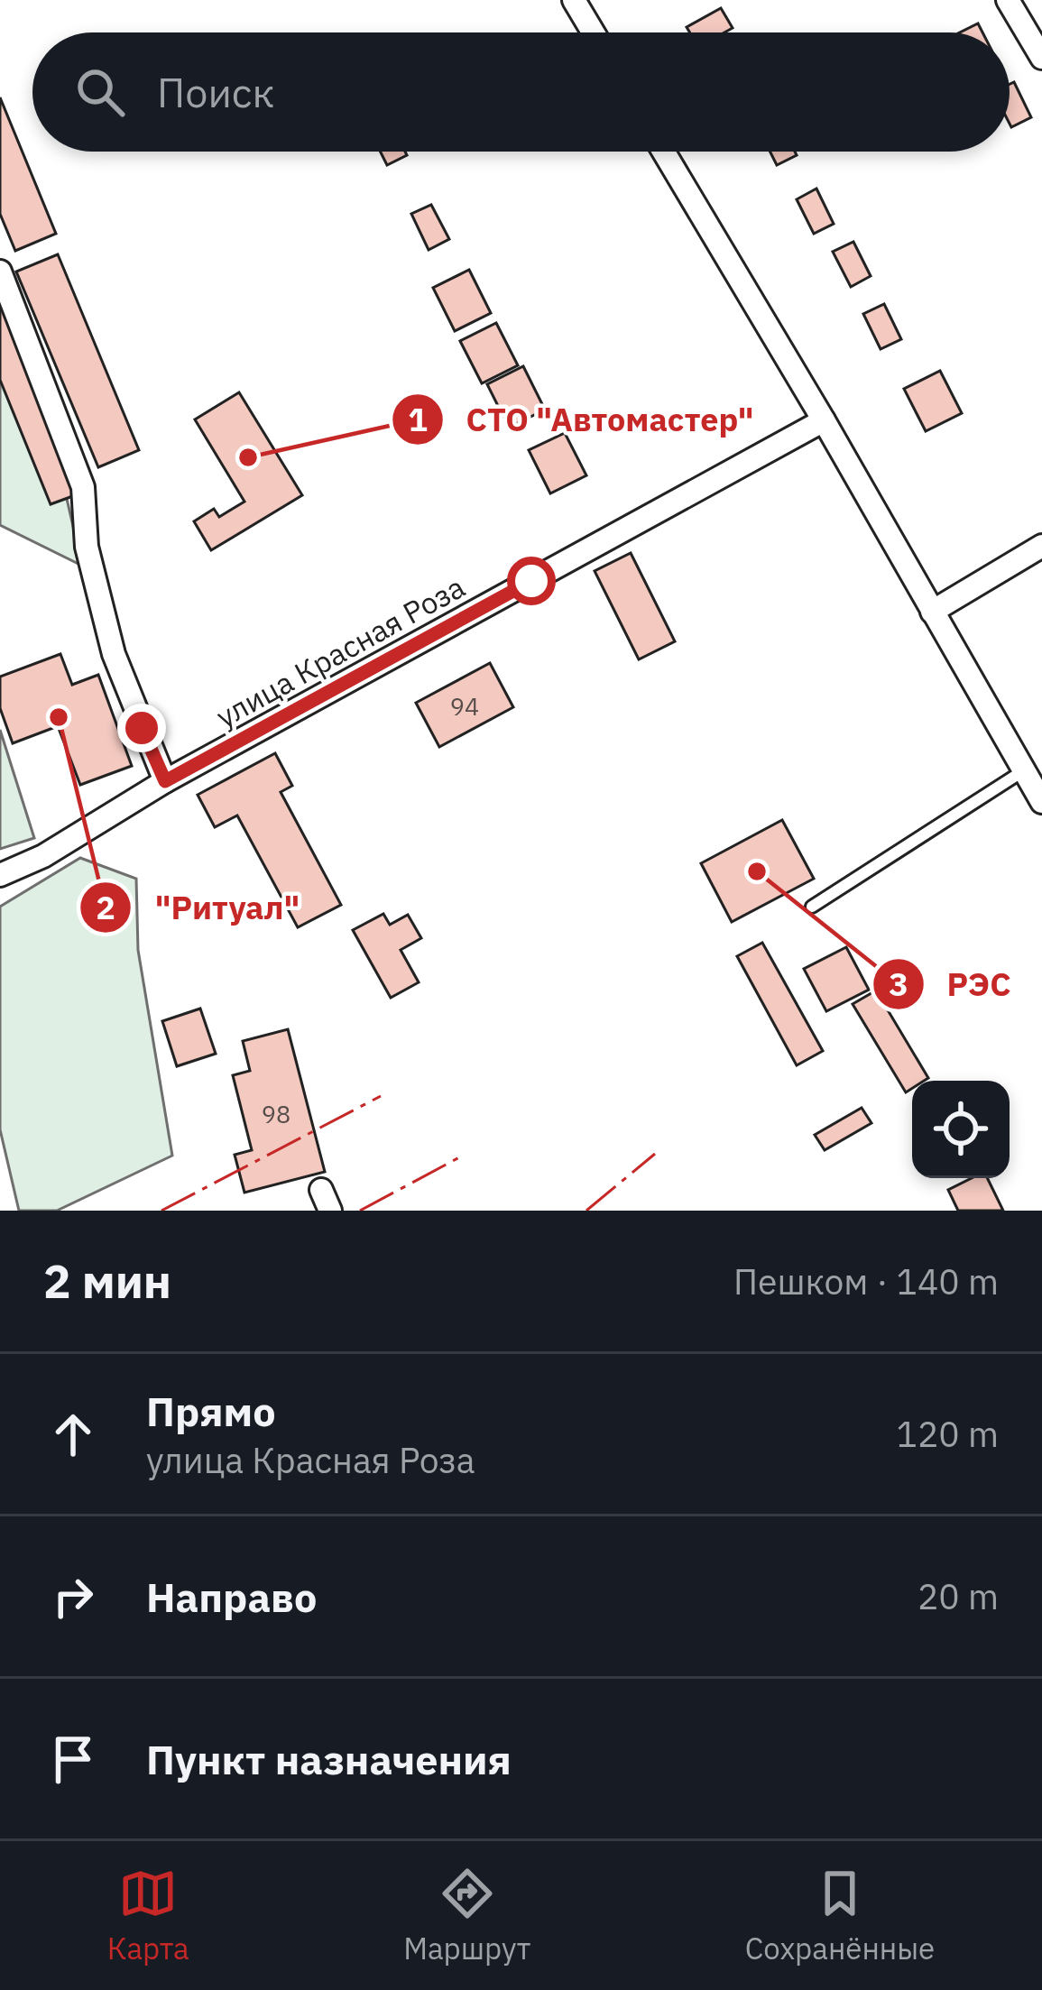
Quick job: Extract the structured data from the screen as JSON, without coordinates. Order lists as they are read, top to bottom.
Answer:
{
  "streets": {
    "street": ["улица Красная Роза"]
  },
  "places": ["СТО \"Автомастер\"", "\"Ритуал\"", "РЭС"],
  "house_numbers": ["94", "98"],
  "page": {
    "search": "Поиск",
    "heading": ["2 мин", "Пешком · 140 m"],
    "list": [
      ["Прямо", "улица Красная Роза", "120 m"],
      ["Направо", "20 m"],
      "Пункт назначения"
    ],
    "nav": ["Карта", "Маршрут", "Сохранённые"]
  }
}
